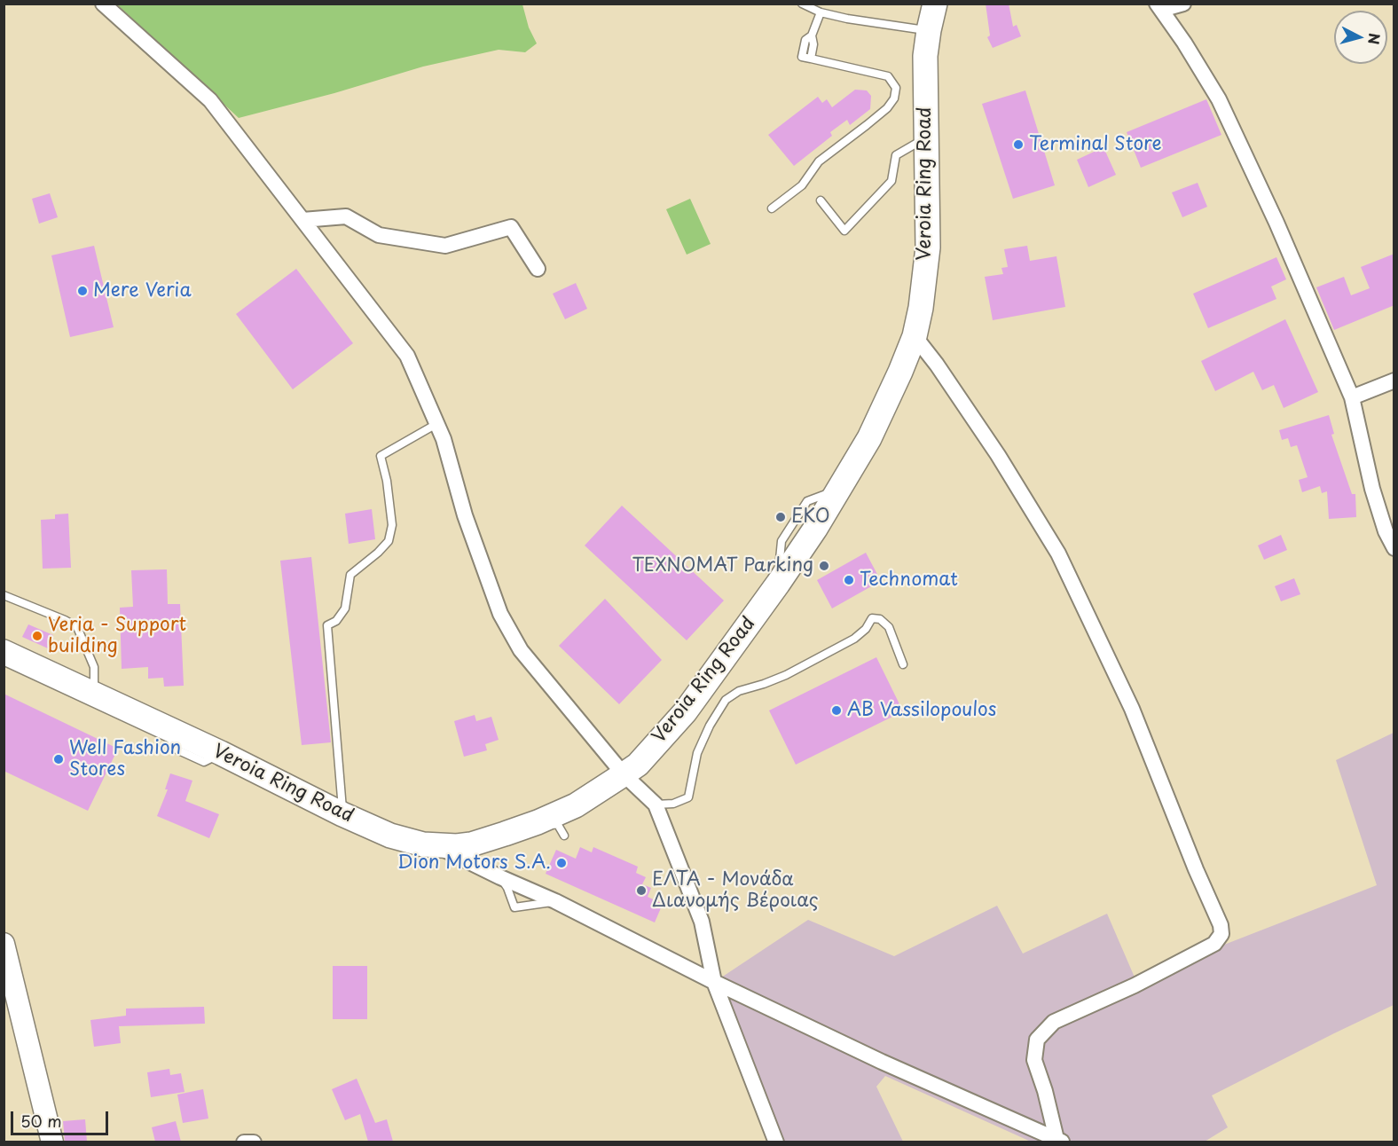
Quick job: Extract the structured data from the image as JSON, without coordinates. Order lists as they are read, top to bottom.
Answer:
{
  "streets": {
    "main road": ["Verοia Ring Road"]
  },
  "places": [
    "Terminal Store",
    "Mere Veria",
    "EKO",
    "ΤΕΧΝΟΜΑΤ Parking",
    "Technomat",
    "Veria - Support building",
    "AB Vassilopoulos",
    "Well Fashion Stores",
    "Dion Motors S.A.",
    "ΕΛΤΑ - Μονάδα Διανομής Βέροιας"
  ],
  "scale_bar": "50 m",
  "north": "right"
}
